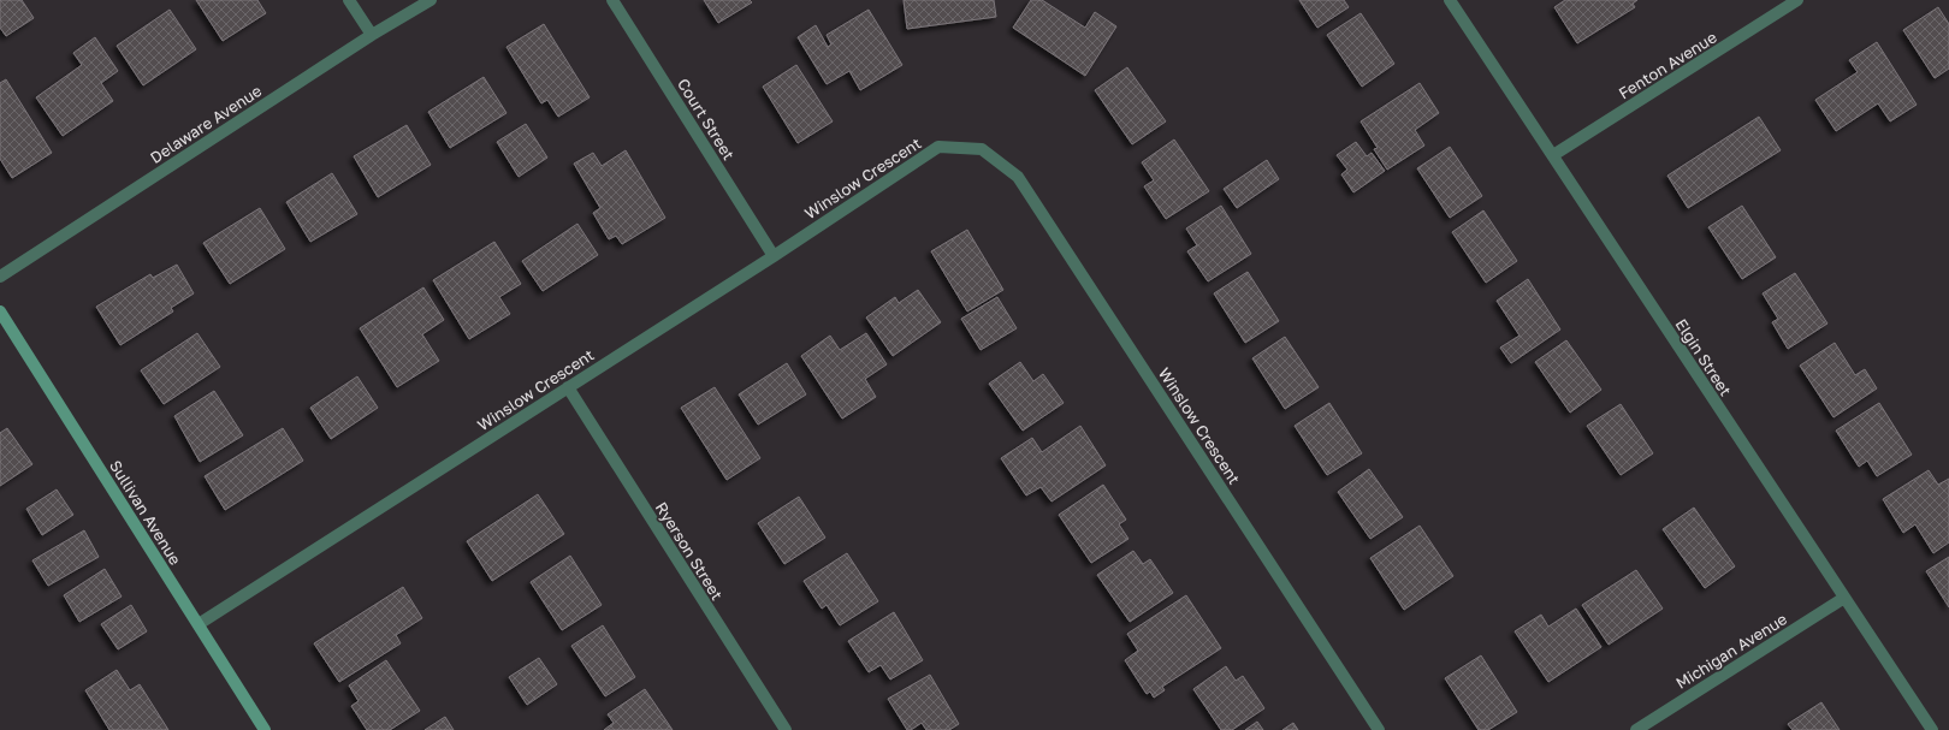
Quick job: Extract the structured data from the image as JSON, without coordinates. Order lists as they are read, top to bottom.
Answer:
{
  "streets": {
    "street": [
      "Fenton Avenue",
      "Court Street",
      "Delaware Avenue",
      "Winslow Crescent",
      "Elgin Street",
      "Sullivan Avenue",
      "Ryerson Street",
      "Michigan Avenue"
    ]
  },
  "crossings": [
    ["Fenton Avenue", "Elgin Street"],
    ["Court Street", "Winslow Crescent"],
    ["Winslow Crescent", "Sullivan Avenue"],
    ["Winslow Crescent", "Ryerson Street"],
    ["Elgin Street", "Michigan Avenue"]
  ]
}
